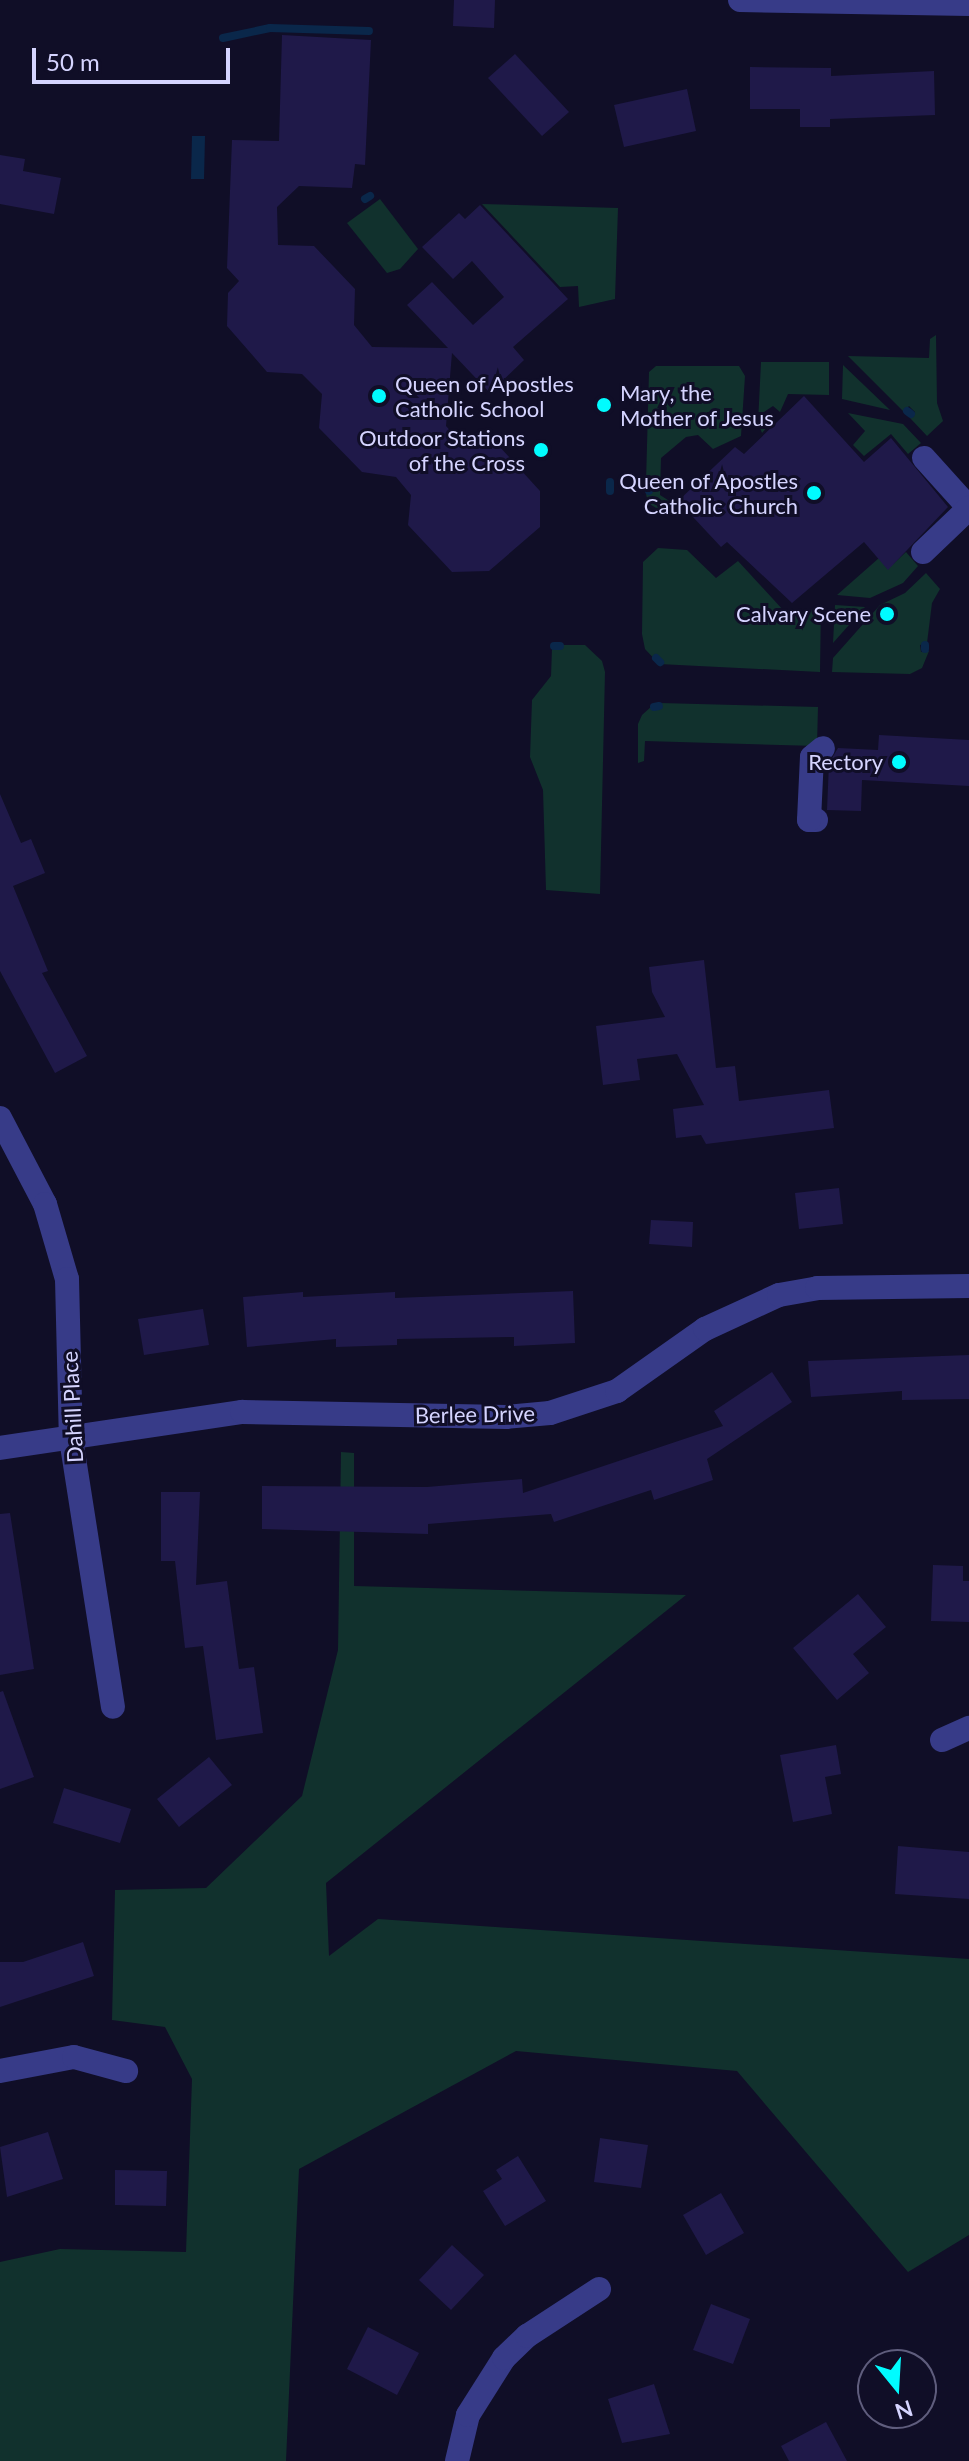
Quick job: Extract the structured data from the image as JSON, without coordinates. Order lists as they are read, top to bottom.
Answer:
{
  "streets": {
    "street": ["Dahill Place", "Berlee Drive"]
  },
  "crossings": [
    ["Dahill Place", "Berlee Drive"]
  ],
  "places": [
    "Queen of Apostles Catholic School",
    "Mary, the Mother of Jesus",
    "Outdoor Stations of the Cross",
    "Queen of Apostles Catholic Church",
    "Calvary Scene",
    "Rectory"
  ],
  "scale_bar": "50 m",
  "north": "bottom"
}
